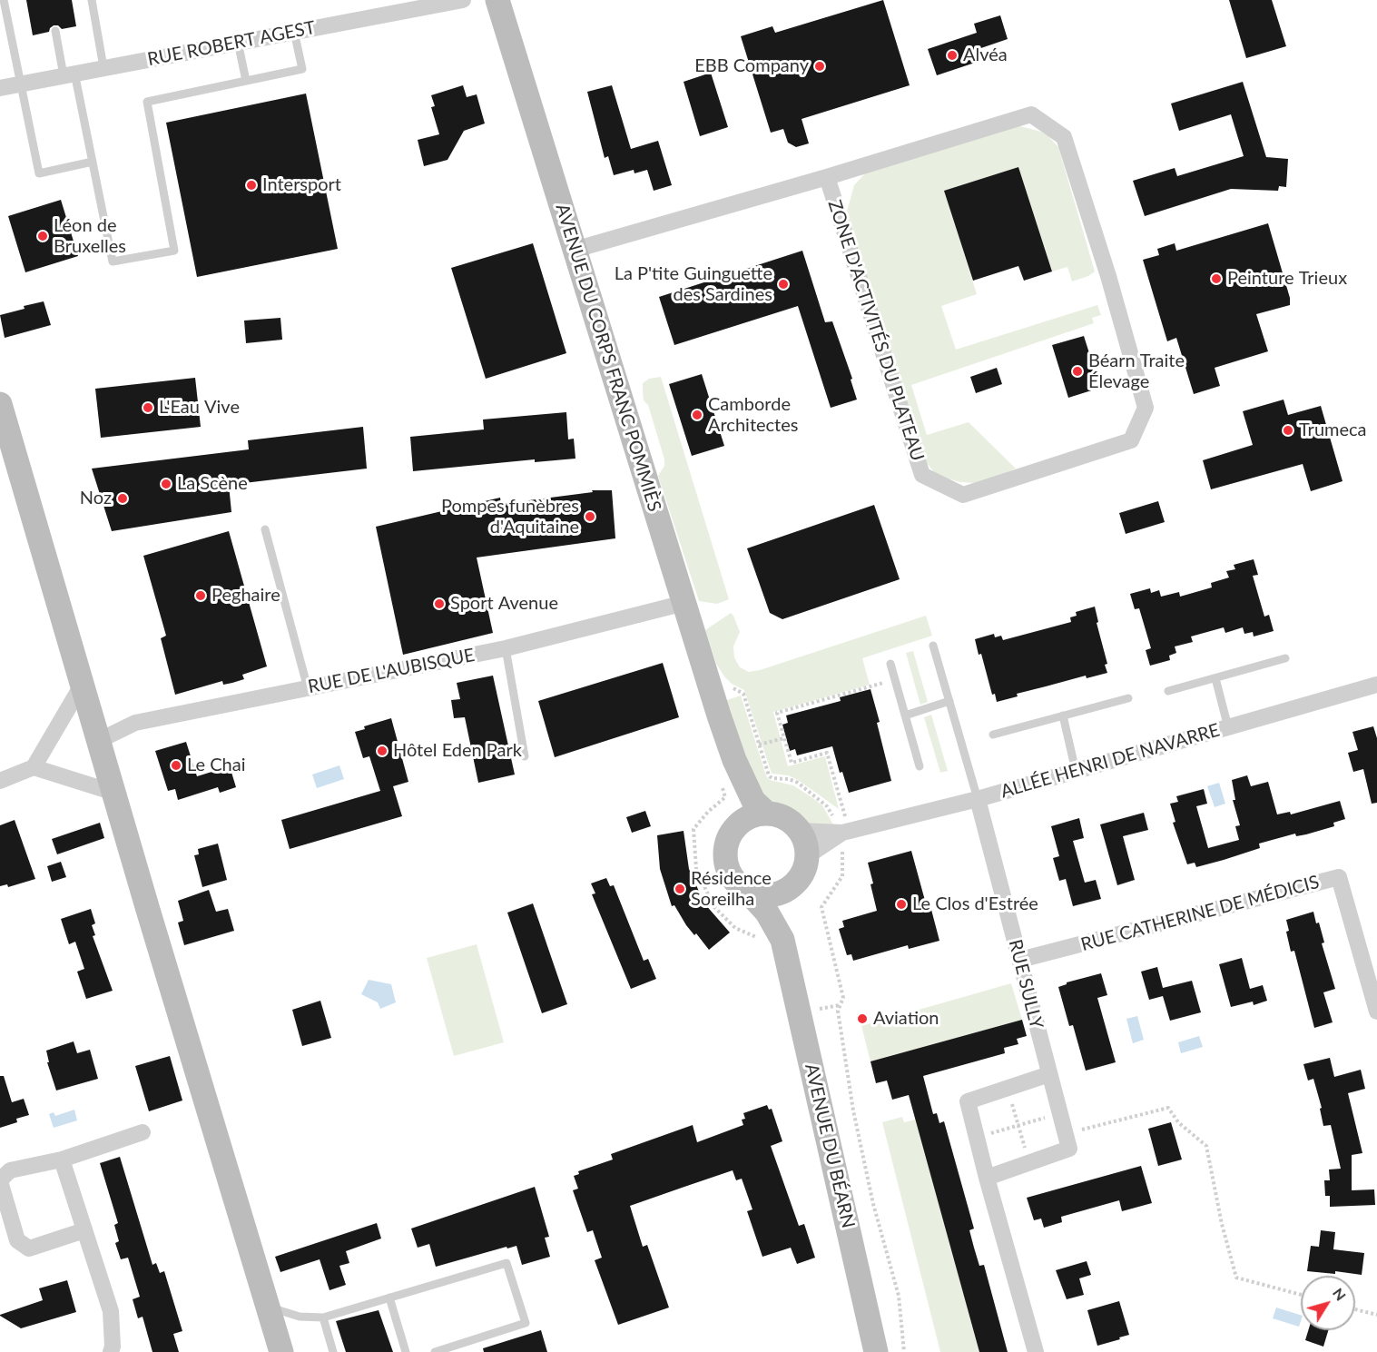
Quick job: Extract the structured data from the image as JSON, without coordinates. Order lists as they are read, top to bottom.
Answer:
{
  "streets": {
    "street": [
      "RUE ROBERT AGEST",
      "ZONE D'ACTIVITÉS DU PLATEAU",
      "AVENUE DU CORPS FRANC POMMIÈS",
      "RUE DE L'AUBISQUE",
      "ALLÉE HENRI DE NAVARRE",
      "RUE CATHERINE DE MÉDICIS",
      "RUE SULLY",
      "AVENUE DU BÉARN"
    ]
  },
  "crossings": [
    ["ZONE D'ACTIVITÉS DU PLATEAU", "AVENUE DU CORPS FRANC POMMIÈS"],
    ["AVENUE DU CORPS FRANC POMMIÈS", "RUE DE L'AUBISQUE"],
    ["ALLÉE HENRI DE NAVARRE", "RUE SULLY"],
    ["ALLÉE HENRI DE NAVARRE", "AVENUE DU BÉARN"],
    ["RUE CATHERINE DE MÉDICIS", "RUE SULLY"]
  ],
  "places": [
    "Alvéa",
    "EBB Company",
    "Intersport",
    "Léon de Bruxelles",
    "Peinture Trieux",
    "La P'tite Guinguette des Sardines",
    "Béarn Traite Élevage",
    "L'Eau Vive",
    "Camborde Architectes",
    "Trumeca",
    "La Scène",
    "Noz",
    "Pompes funèbres d'Aquitaine",
    "Peghaire",
    "Sport Avenue",
    "Hôtel Eden Park",
    "Le Chai",
    "Résidence Soreilha",
    "Le Clos d'Estrée",
    "Aviation"
  ],
  "north": "top right"
}
